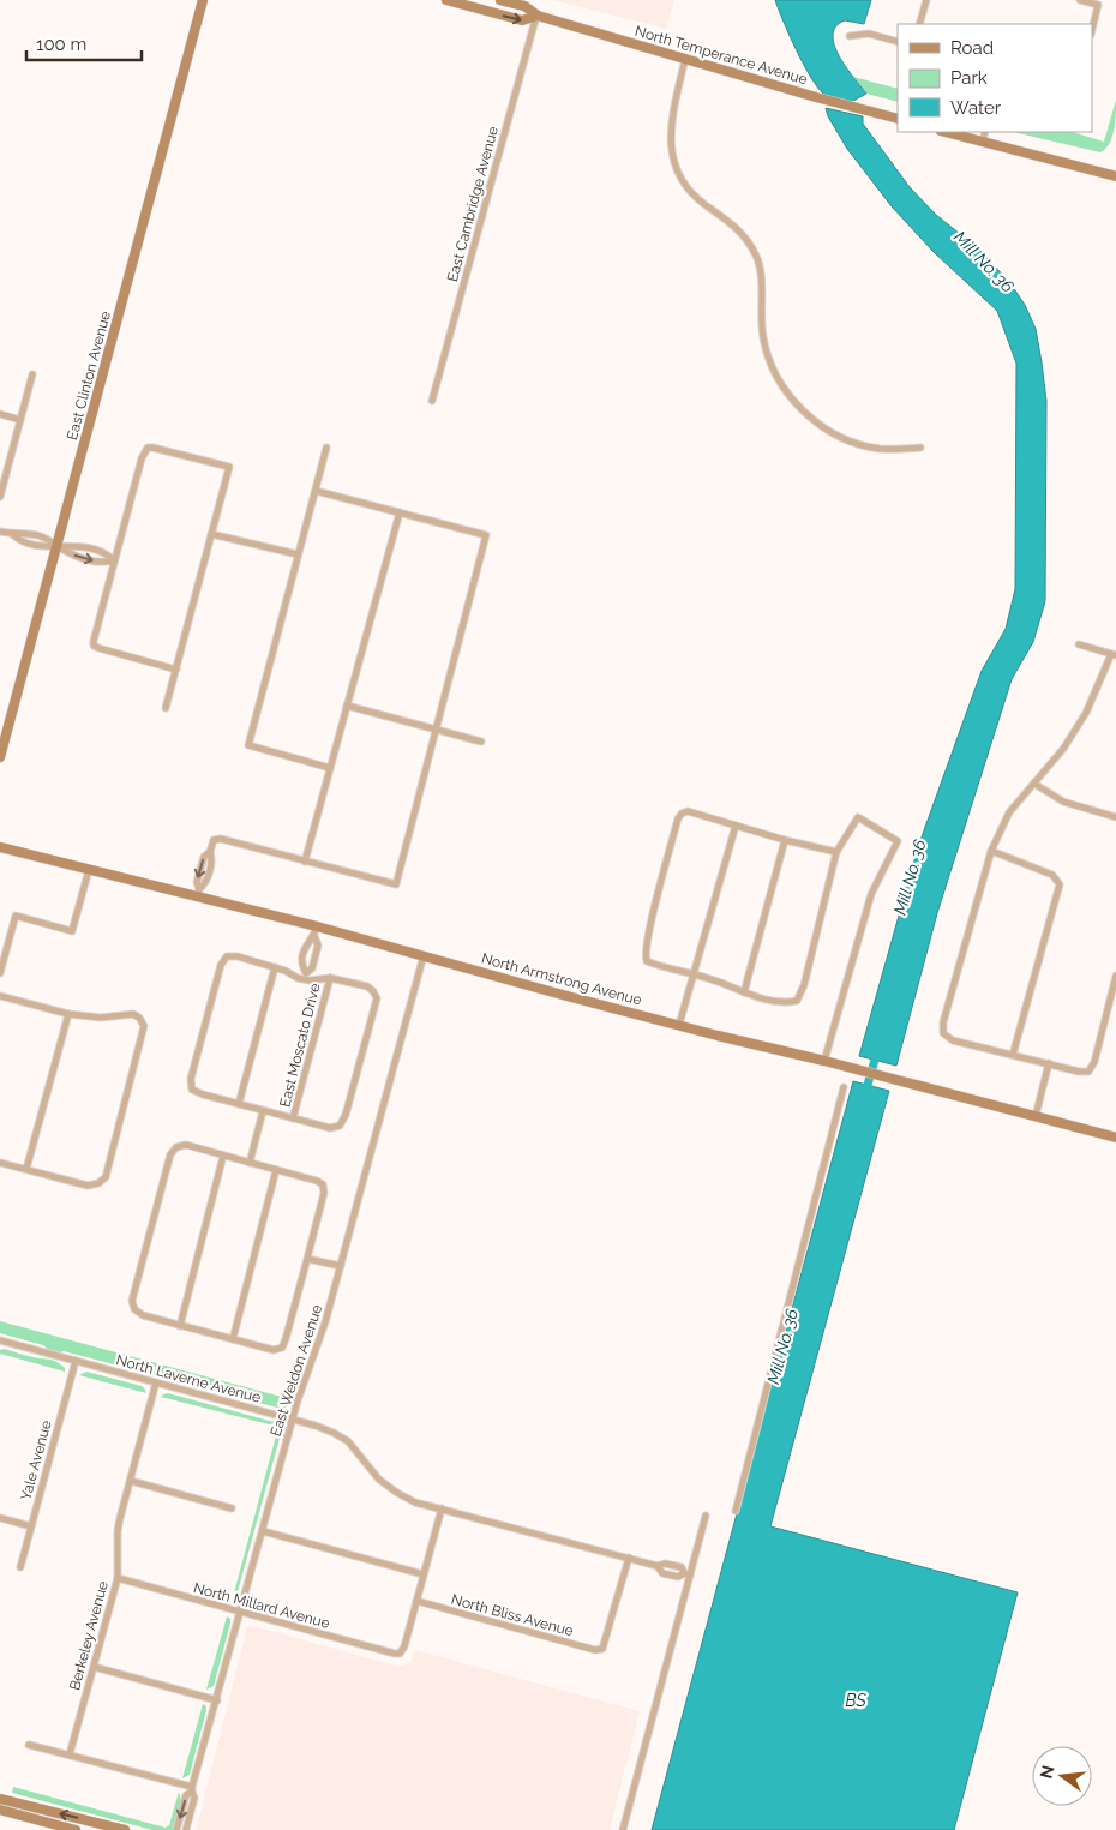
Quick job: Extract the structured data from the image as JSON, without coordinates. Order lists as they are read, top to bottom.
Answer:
{
  "streets": {
    "street": [
      "North Temperance Avenue",
      "East Cambridge Avenue",
      "East Clinton Avenue",
      "North Armstrong Avenue",
      "East Moscato Drive",
      "East Weldon Avenue",
      "North Laverne Avenue",
      "Yale Avenue",
      "North Millard Avenue",
      "North Bliss Avenue",
      "Berkeley Avenue"
    ]
  },
  "crossings": [
    ["North Temperance Avenue", "East Cambridge Avenue"],
    ["North Armstrong Avenue", "East Weldon Avenue"],
    ["East Weldon Avenue", "North Laverne Avenue"],
    ["East Weldon Avenue", "North Millard Avenue"],
    ["North Laverne Avenue", "Yale Avenue"],
    ["North Laverne Avenue", "North Bliss Avenue"],
    ["North Laverne Avenue", "Berkeley Avenue"],
    ["North Millard Avenue", "North Bliss Avenue"],
    ["North Millard Avenue", "Berkeley Avenue"]
  ],
  "water": ["Mill No. 36", "BS"],
  "legend": ["Road", "Park", "Water"],
  "scale_bar": "100 m",
  "north": "left"
}
